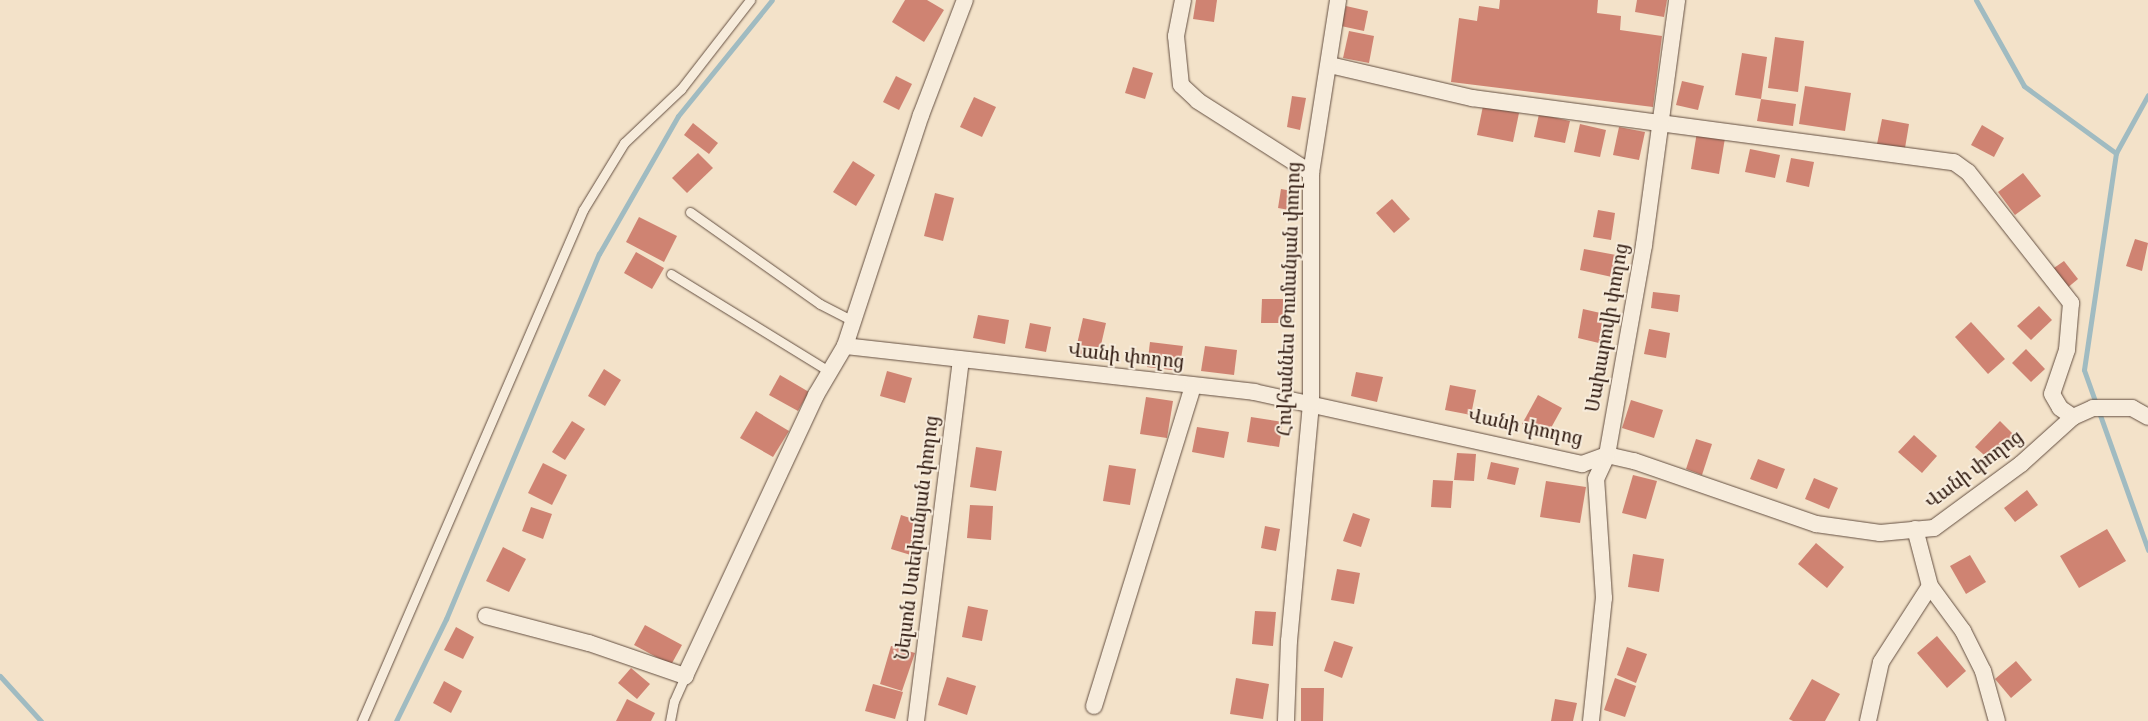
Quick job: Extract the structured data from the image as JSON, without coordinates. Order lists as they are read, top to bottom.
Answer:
{
  "streets": {
    "street": [
      "Հովհաննես Թումանյան փողոց",
      "Սախարովի փողոց",
      "Վանի փողոց",
      "Նելսոն Ստեփանյան փողոց"
    ]
  },
  "crossings": [
    ["Հովհաննես Թումանյան փողոց", "Վանի փողոց"],
    ["Սախարովի փողոց", "Վանի փողոց"],
    ["Վանի փողոց", "Նելսոն Ստեփանյան փողոց"]
  ]
}
